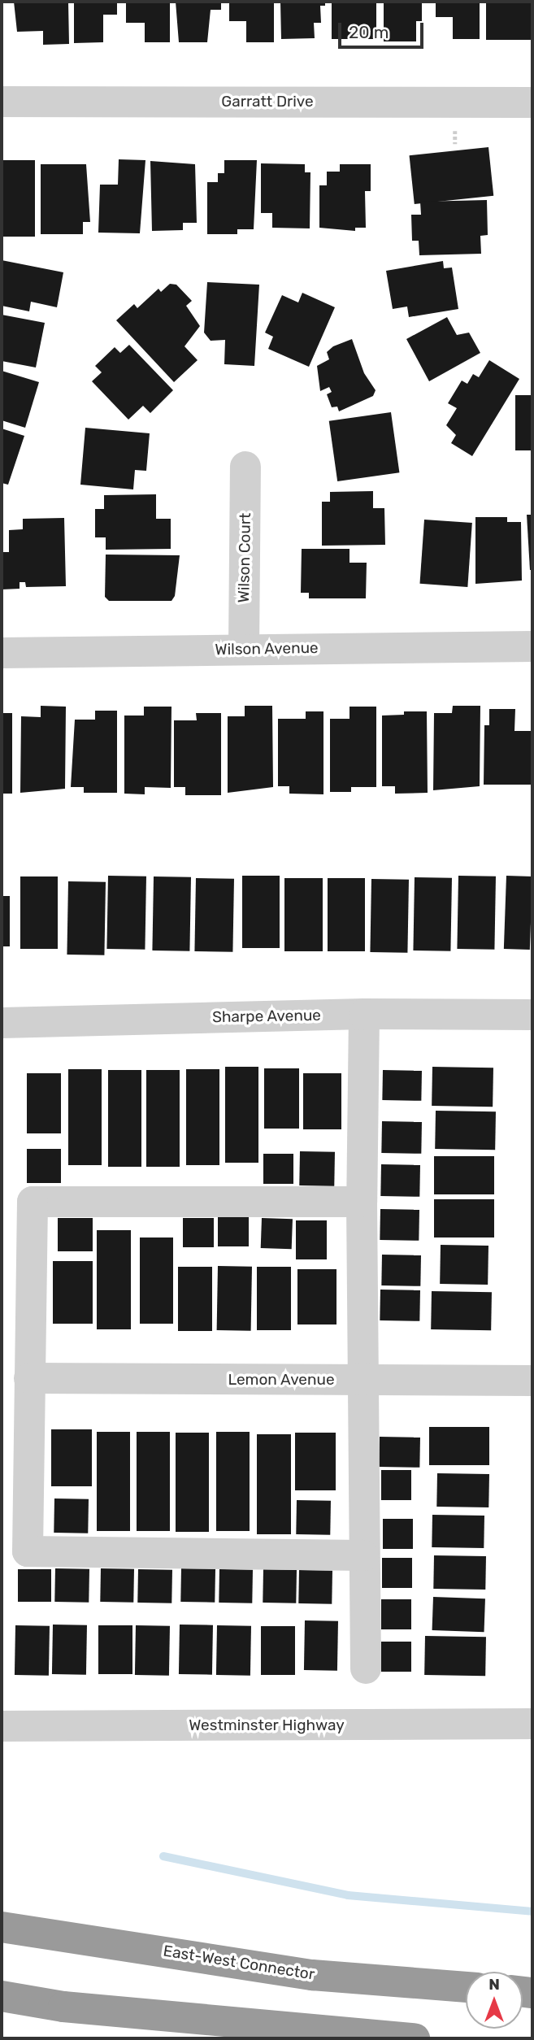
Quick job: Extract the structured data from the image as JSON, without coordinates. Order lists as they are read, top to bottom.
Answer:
{
  "streets": {
    "highway": ["East-West Connector"],
    "street": [
      "Garratt Drive",
      "Wilson Court",
      "Wilson Avenue",
      "Sharpe Avenue",
      "Lemon Avenue",
      "Westminster Highway"
    ]
  },
  "crossings": [
    ["Wilson Court", "Wilson Avenue"]
  ],
  "scale_bar": "20 m",
  "north": "top"
}
